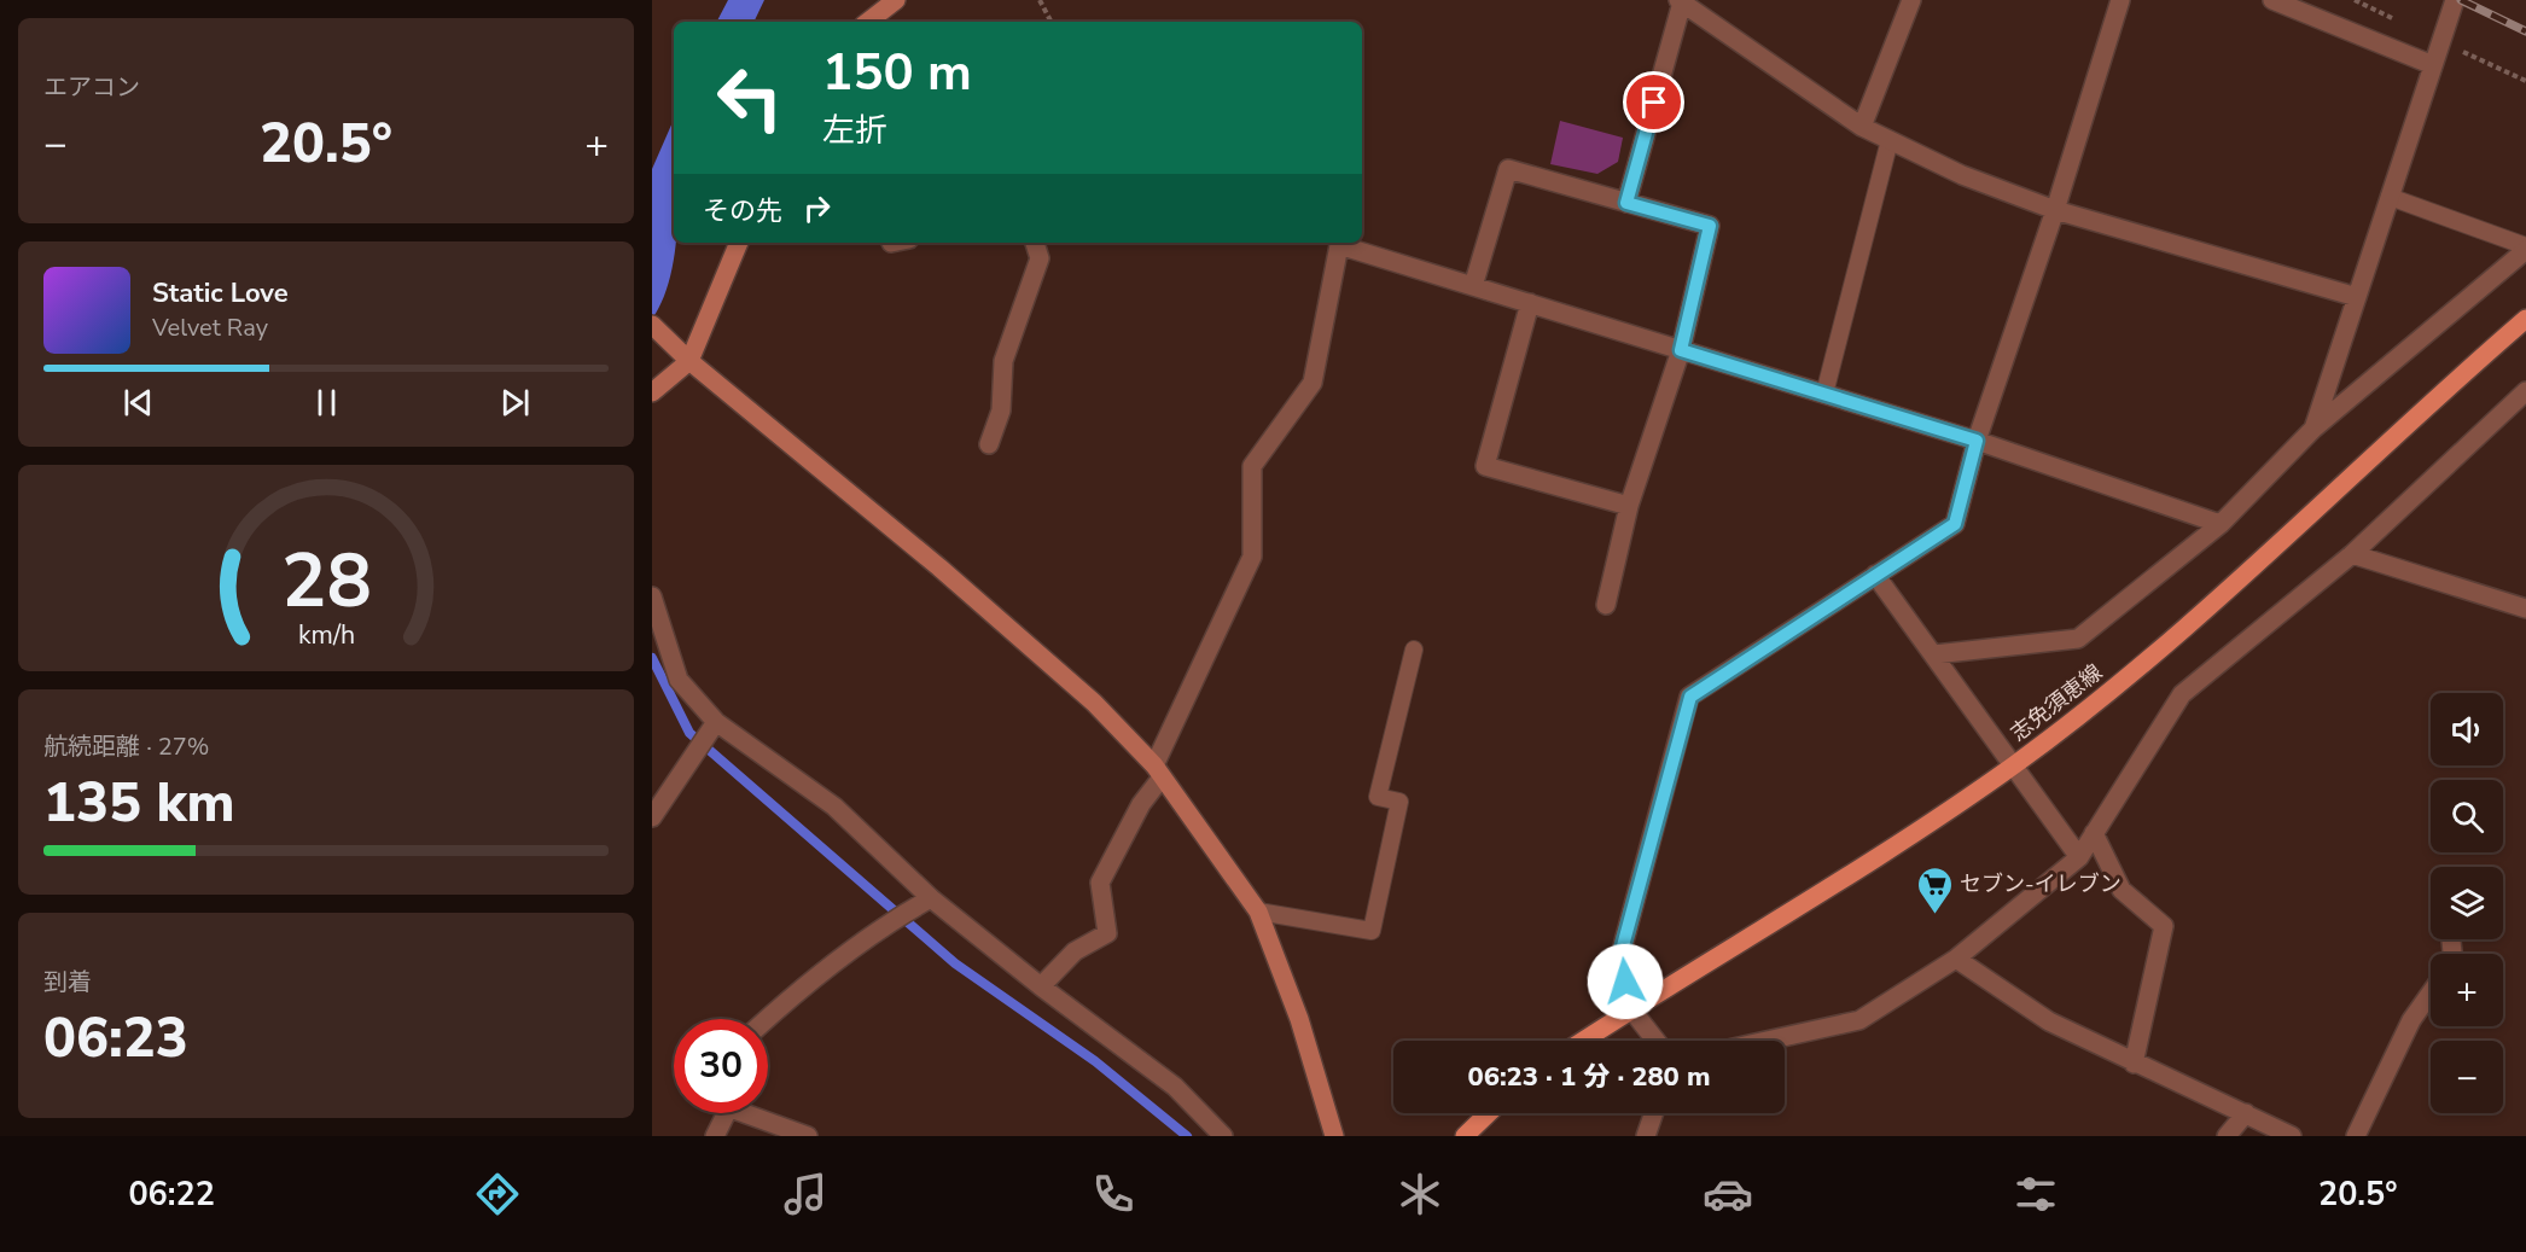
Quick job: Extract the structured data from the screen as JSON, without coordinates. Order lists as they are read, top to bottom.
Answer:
{
  "streets": {
    "main road": ["志免須恵線"]
  },
  "places": {
    "supermarket": ["セブン-イレブン"]
  },
  "page": {
    "tile": [
      "エアコン",
      ["航続距離 · 27%", "135 km"],
      ["到着", "06:23"]
    ],
    "turn": ["150 m", "左折"],
    "heat": ["−", "20.5°", "+"],
    "then": "その先",
    "song": ["Static Love", "Velvet Ray"],
    "map_buttons": ["+", "−"],
    "limit": "30",
    "trip": "06:23 · 1 分 · 280 m",
    "tabs": ["06:22", "20.5°"],
    "gauge": ["28", "km/h"]
  }
}
